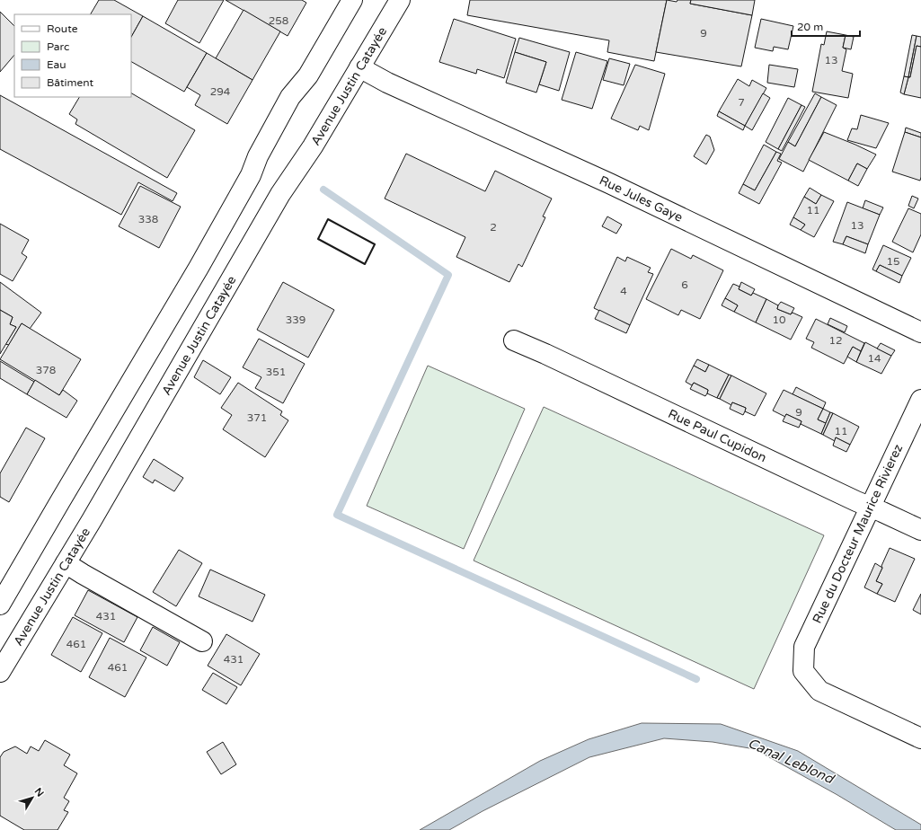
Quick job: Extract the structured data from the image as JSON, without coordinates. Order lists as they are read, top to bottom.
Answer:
{
  "streets": {
    "street": [
      "Avenue Justin Catayée",
      "Rue Jules Gaye",
      "Rue Paul Cupidon",
      "Rue du Docteur Maurice Rivierez"
    ]
  },
  "crossings": [
    ["Avenue Justin Catayée", "Rue Jules Gaye"],
    ["Rue Paul Cupidon", "Rue du Docteur Maurice Rivierez"]
  ],
  "water": ["Canal Leblond"],
  "house_numbers": [
    "258",
    "9",
    "13",
    "294",
    "7",
    "11",
    "338",
    "13",
    "2",
    "15",
    "6",
    "4",
    "339",
    "10",
    "12",
    "14",
    "378",
    "351",
    "9",
    "371",
    "11",
    "431",
    "461",
    "431",
    "461"
  ],
  "legend": [
    "Route",
    "Parc",
    "Eau",
    "Bâtiment"
  ],
  "scale_bar": "20 m",
  "north": "top right"
}
